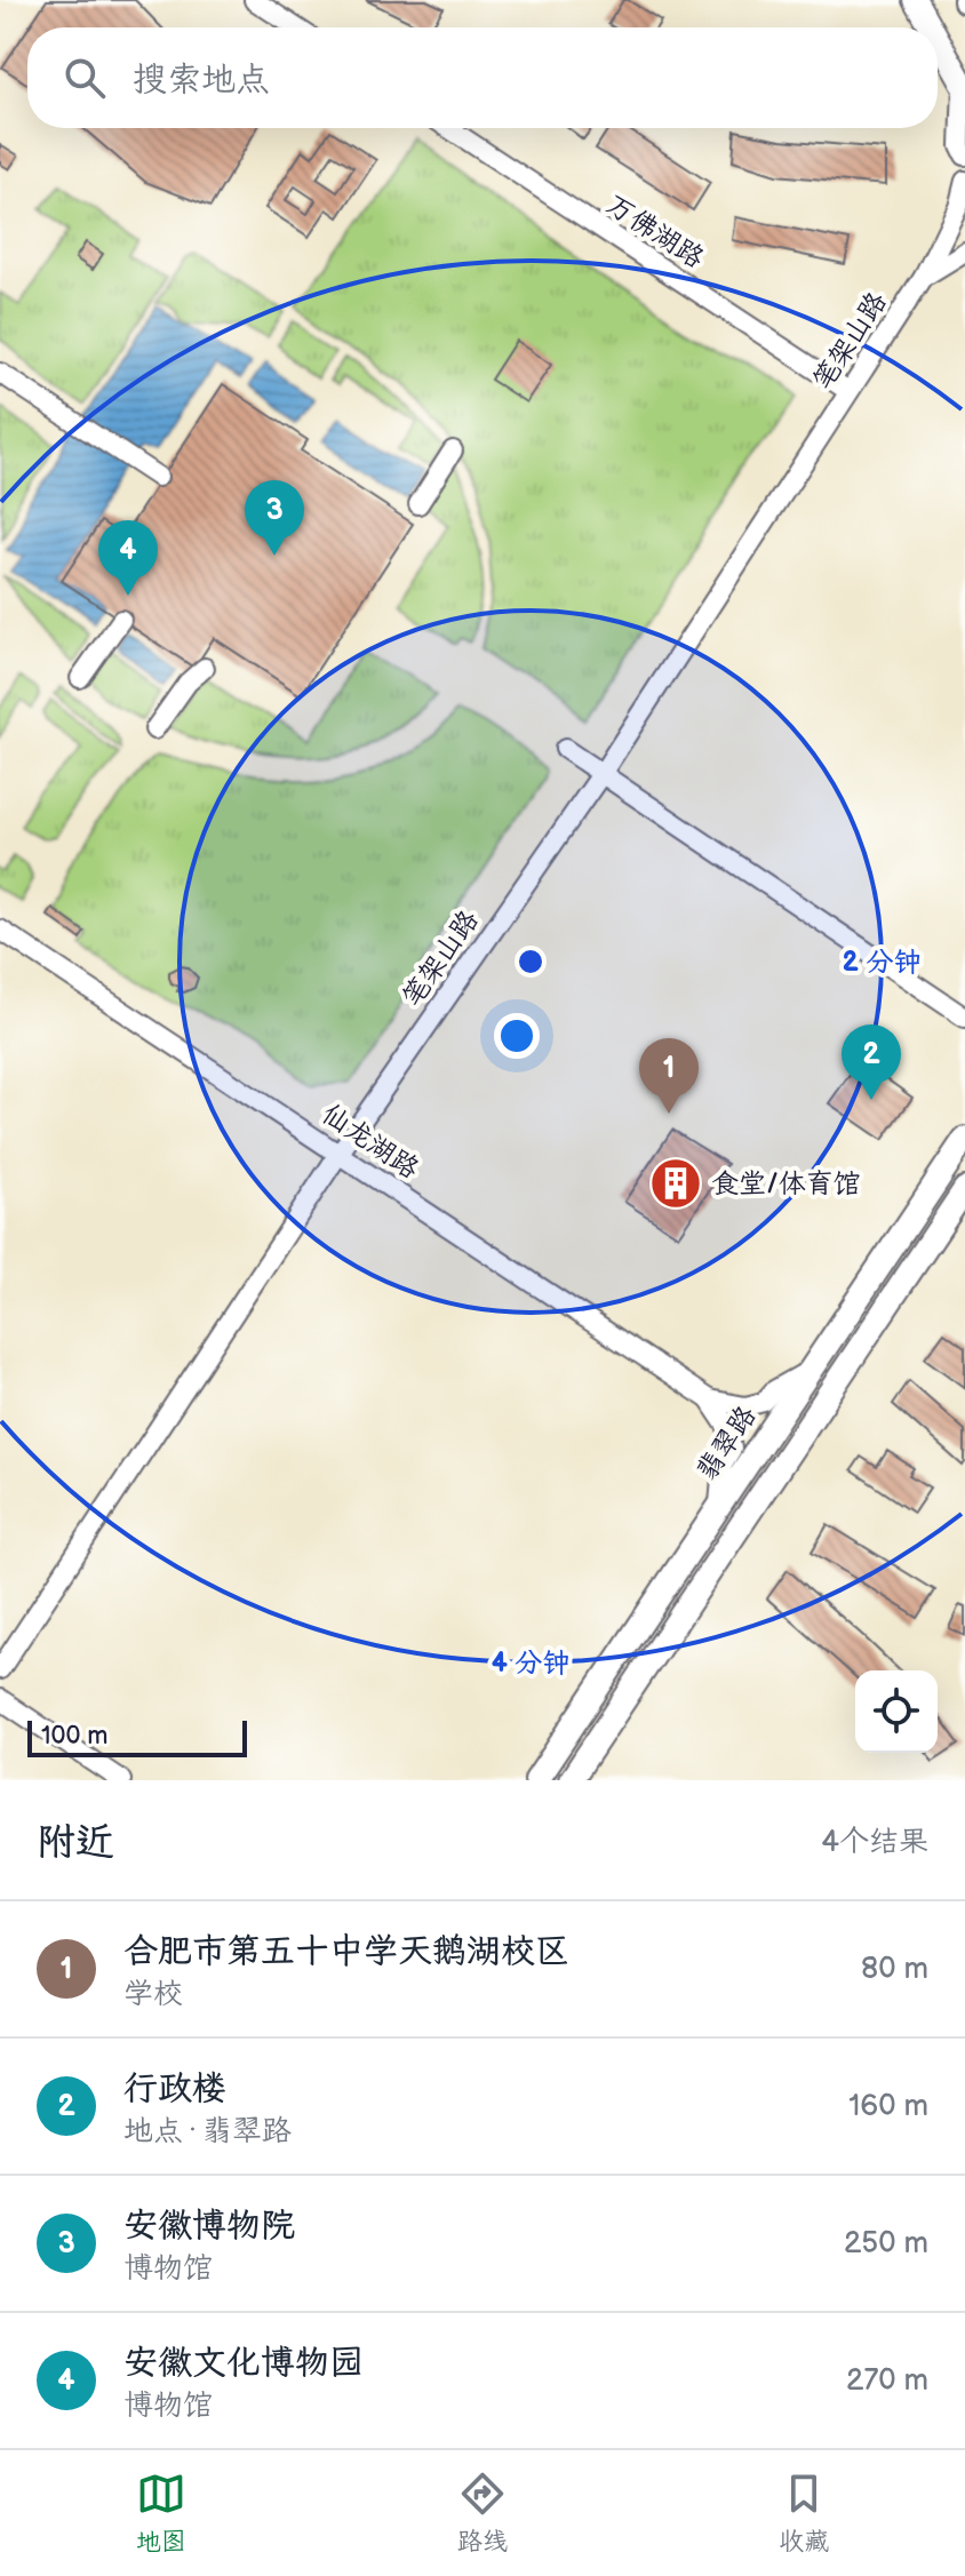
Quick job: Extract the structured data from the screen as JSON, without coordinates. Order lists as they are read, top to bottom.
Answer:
{
  "streets": {
    "main road": ["翡翠路"],
    "street": ["万佛湖路", "笔架山路", "仙龙湖路"]
  },
  "crossings": [
    ["万佛湖路", "笔架山路"],
    ["笔架山路", "仙龙湖路"]
  ],
  "places": {
    "building": ["食堂/体育馆"]
  },
  "scale_bar": "100 m",
  "page": {
    "search": "搜索地点",
    "pins": [
      "3",
      "4",
      "2",
      "1"
    ],
    "scale": "100 m",
    "heading": ["附近", "4个结果"],
    "list": [
      {
        "mark": "1",
        "name": "合肥市第五十中学天鹅湖校区",
        "note": "学校",
        "value": "80 m"
      },
      {
        "mark": "2",
        "name": "行政楼",
        "note": "地点 · 翡翠路",
        "value": "160 m"
      },
      {
        "mark": "3",
        "name": "安徽博物院",
        "note": "博物馆",
        "value": "250 m"
      },
      {
        "mark": "4",
        "name": "安徽文化博物园",
        "note": "博物馆",
        "value": "270 m"
      }
    ],
    "nav": ["地图", "路线", "收藏"]
  },
  "rings": ["2 分钟", "4 分钟"]
}
